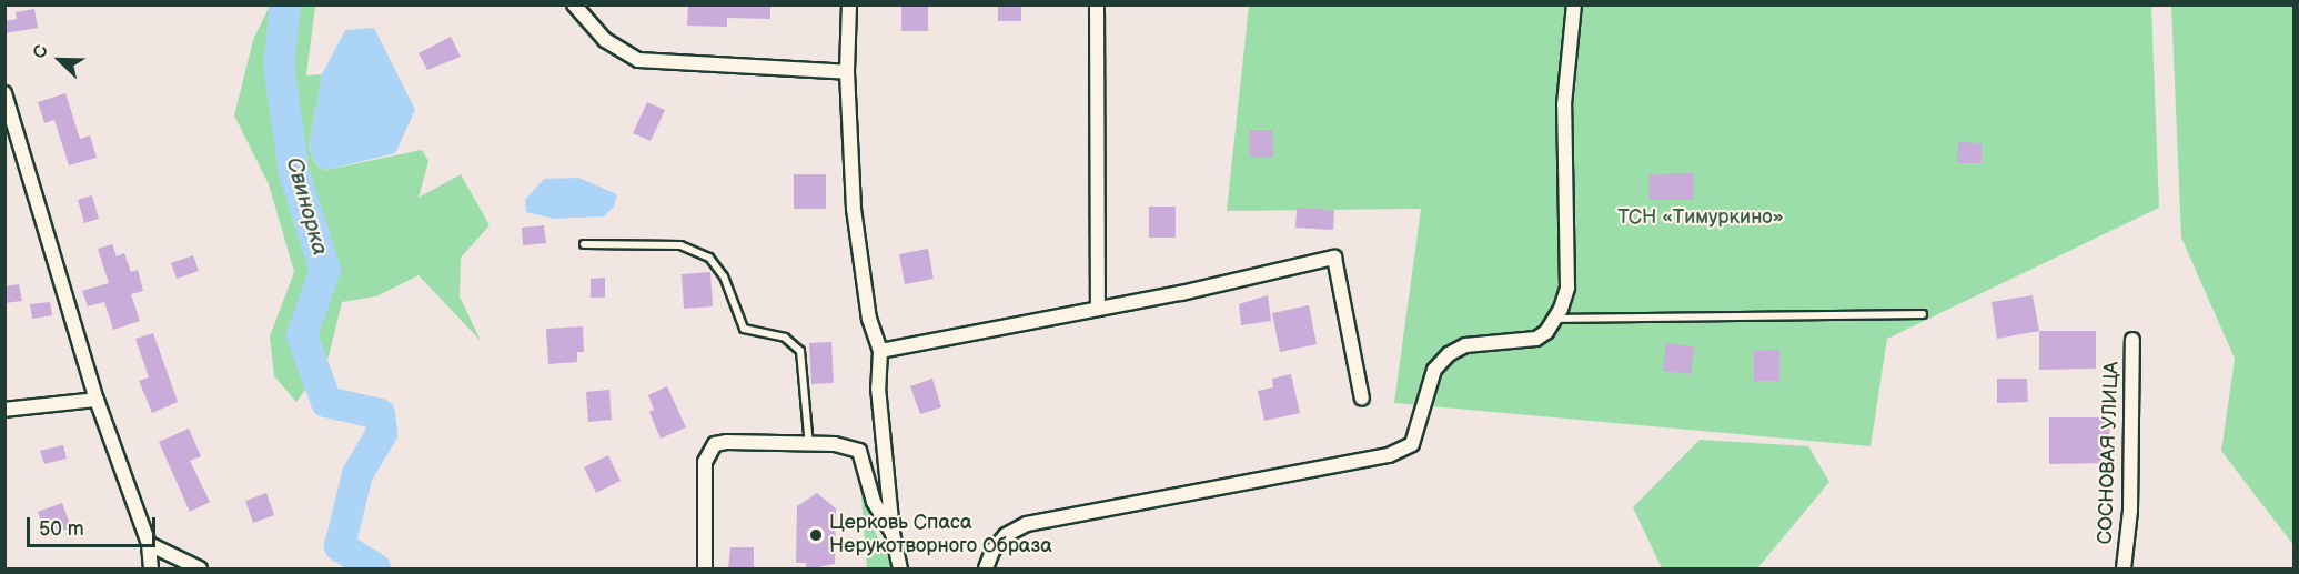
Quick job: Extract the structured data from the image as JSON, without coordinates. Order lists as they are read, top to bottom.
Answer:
{
  "streets": {
    "street": ["СОСНОВАЯ УЛИЦА"]
  },
  "water": ["Свинорка"],
  "parks": ["ТСН «Тимуркино»"],
  "places": ["Церковь Спаса Нерукотворного Образа"],
  "scale_bar": "50 m",
  "north": "top left"
}
